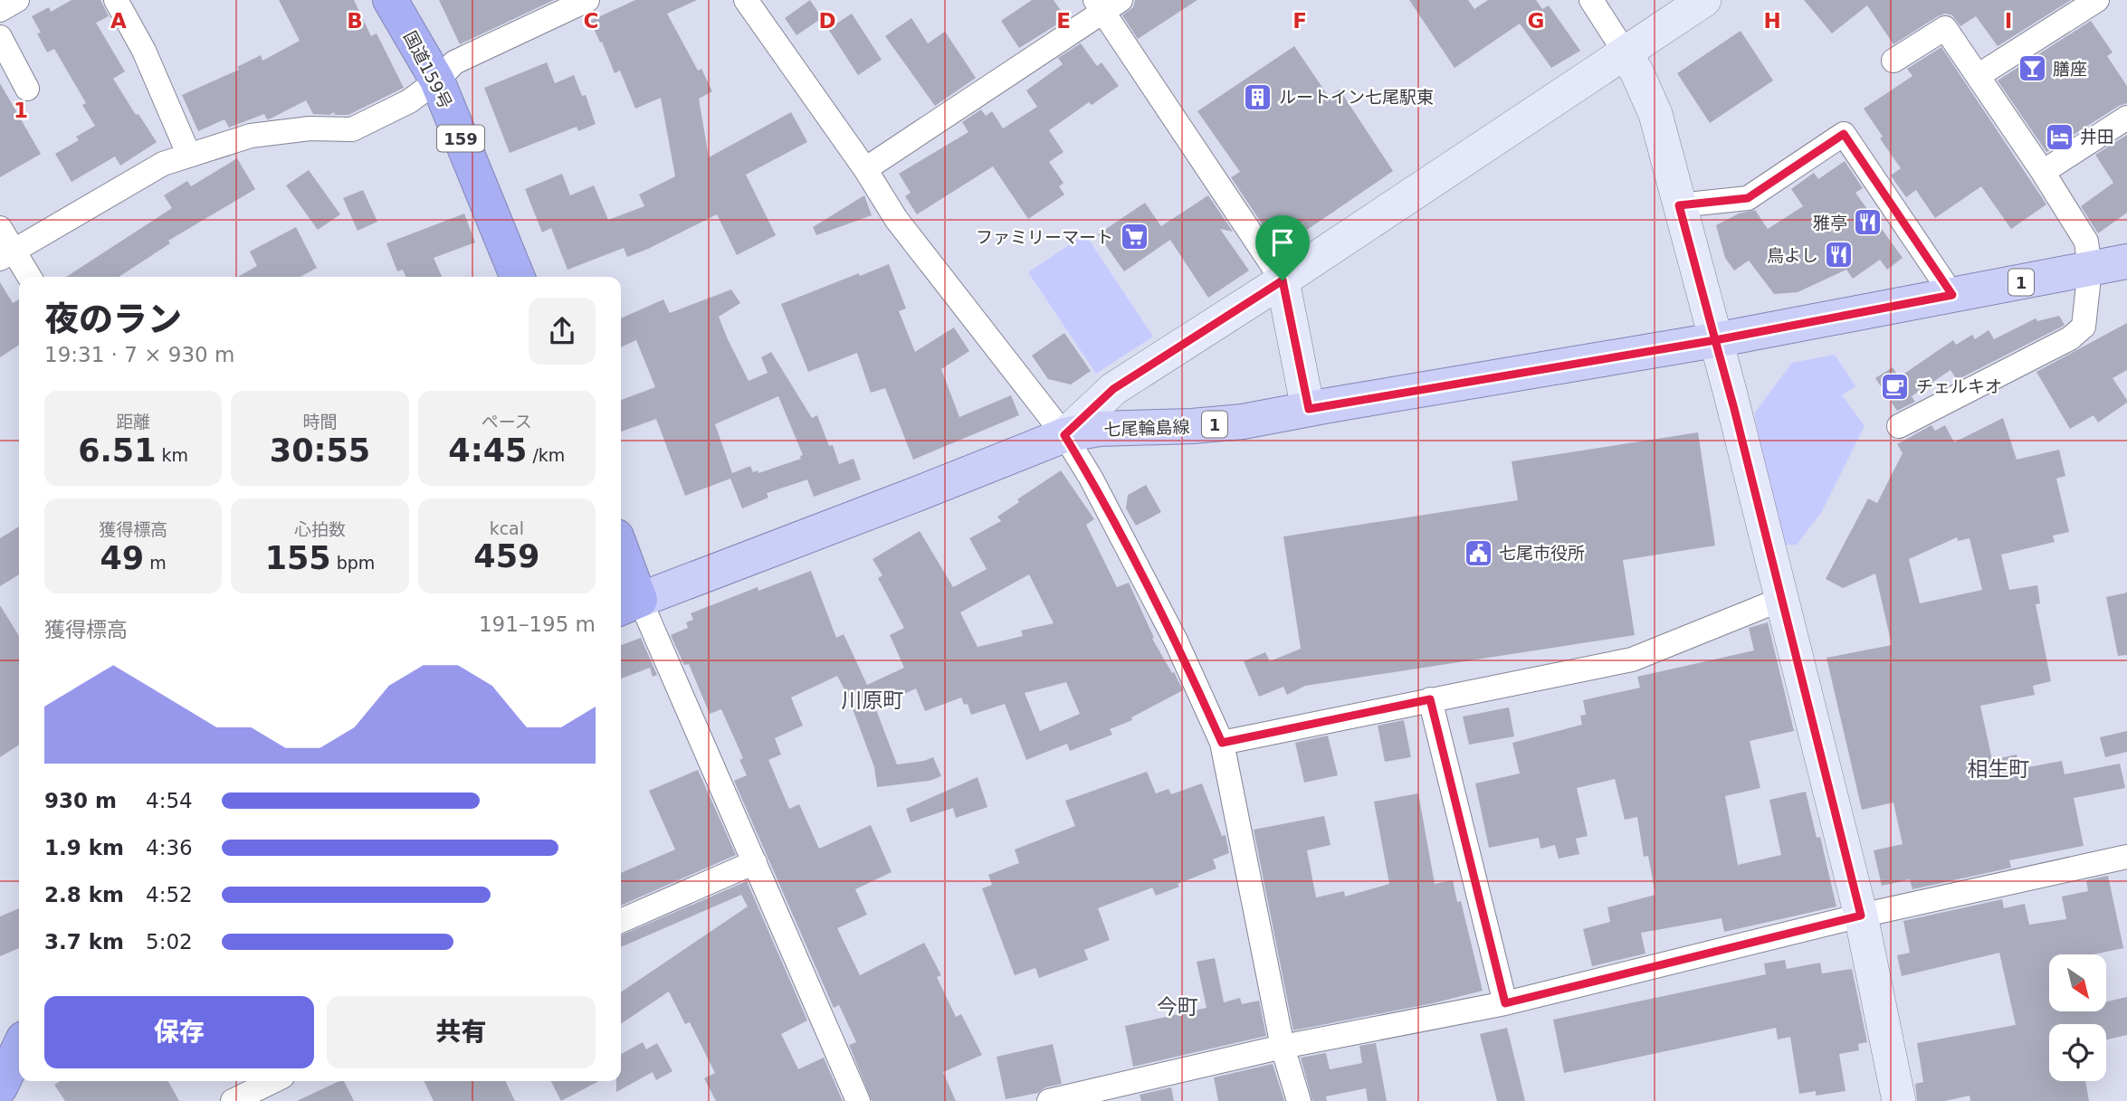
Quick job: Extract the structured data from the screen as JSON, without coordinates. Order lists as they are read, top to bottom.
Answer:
{
  "streets": {
    "highway": ["国道159号", "159"],
    "main road": ["1", "七尾輪島線"]
  },
  "districts": ["川原町", "相生町", "今町"],
  "places": {
    "bar": ["膳座"],
    "building": ["ルートイン七尾駅東"],
    "hotel": ["井田"],
    "restaurant": ["雅亭", "鳥よし"],
    "supermarket": ["ファミリーマート"],
    "cafe": ["チェルキオ"],
    "public building": ["七尾市役所"]
  },
  "north": "bottom right",
  "page": {
    "heading": ["夜のラン", "19:31 · 7 × 930 m"],
    "stats": [
      ["距離", "6.51 km"],
      ["時間", "30:55"],
      ["ペース", "4:45 /km"],
      ["獲得標高", "49 m"],
      ["心拍数", "155 bpm"],
      ["kcal", "459"]
    ],
    "chart": ["獲得標高", "191–195 m"],
    "list": [
      {
        "name": "930 m",
        "note": "4:54"
      },
      {
        "name": "1.9 km",
        "note": "4:36"
      },
      {
        "name": "2.8 km",
        "note": "4:52"
      },
      {
        "name": "3.7 km",
        "note": "5:02"
      }
    ],
    "buttons": ["保存", "共有"]
  },
  "grid": {
    "columns": [
      "A",
      "B",
      "C",
      "D",
      "E",
      "F",
      "G",
      "H",
      "I"
    ],
    "rows": ["1"]
  }
}
